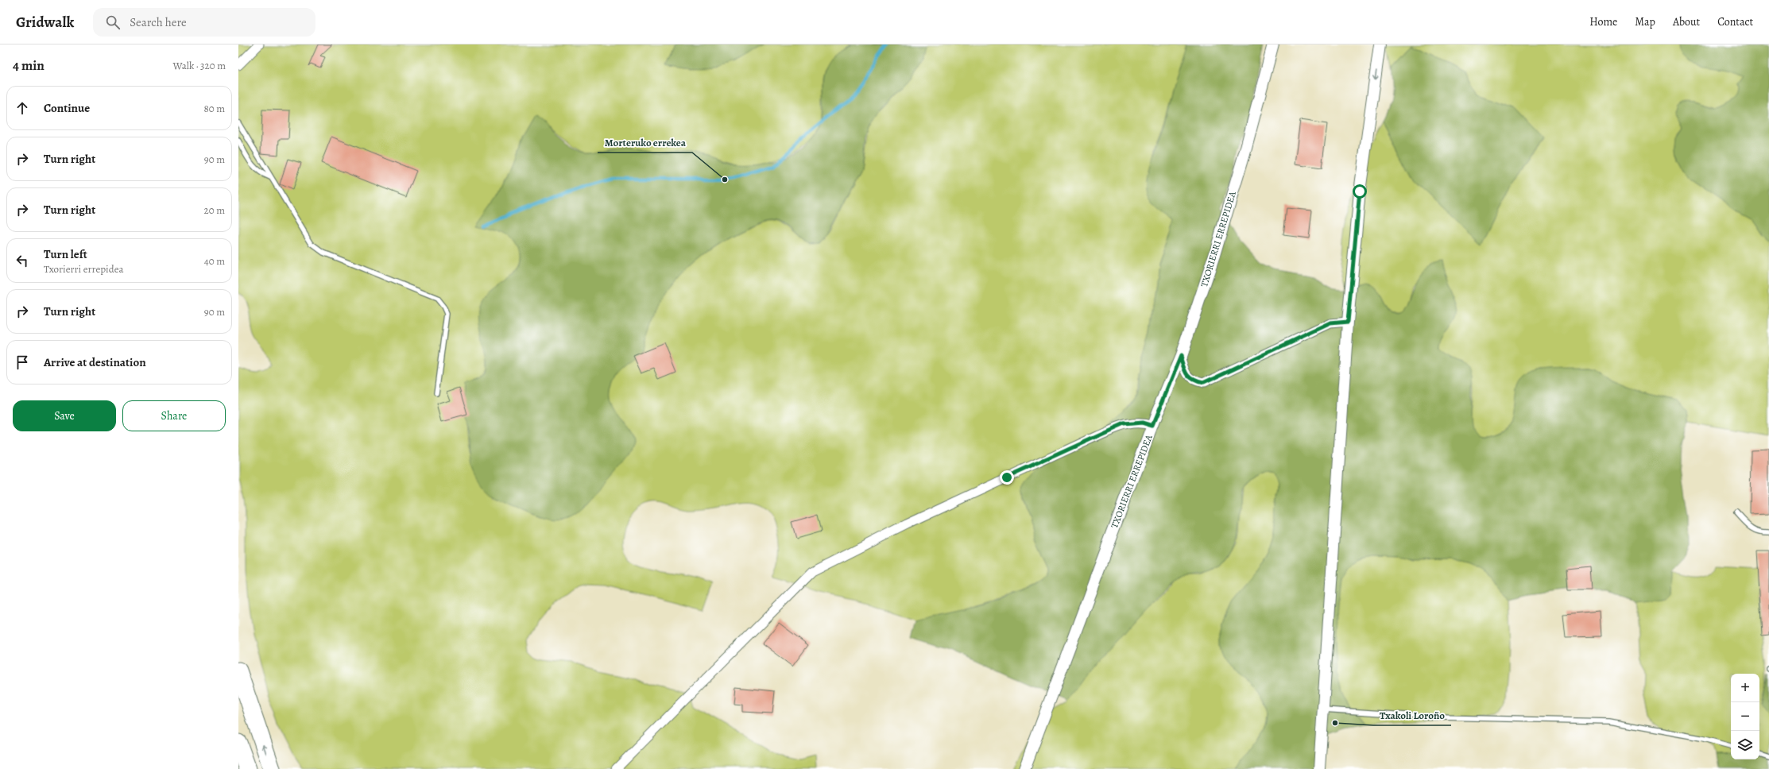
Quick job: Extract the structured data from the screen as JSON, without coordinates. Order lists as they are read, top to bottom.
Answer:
{
  "streets": {
    "street": ["TXORIERRI ERREPIDEA"]
  },
  "places": ["Morteruko errekea", "Txakoli Loroño"],
  "page": {
    "header": "Gridwalk",
    "search": "Search here",
    "nav": [
      "Home",
      "Map",
      "About",
      "Contact"
    ],
    "heading": ["4 min", "Walk · 320 m"],
    "list": [
      ["Continue", "80 m"],
      ["Turn right", "90 m"],
      ["Turn right", "20 m"],
      ["Turn left", "Txorierri errepidea", "40 m"],
      ["Turn right", "90 m"],
      "Arrive at destination"
    ],
    "buttons": ["Save", "Share"],
    "map_buttons": ["+", "−"]
  }
}
